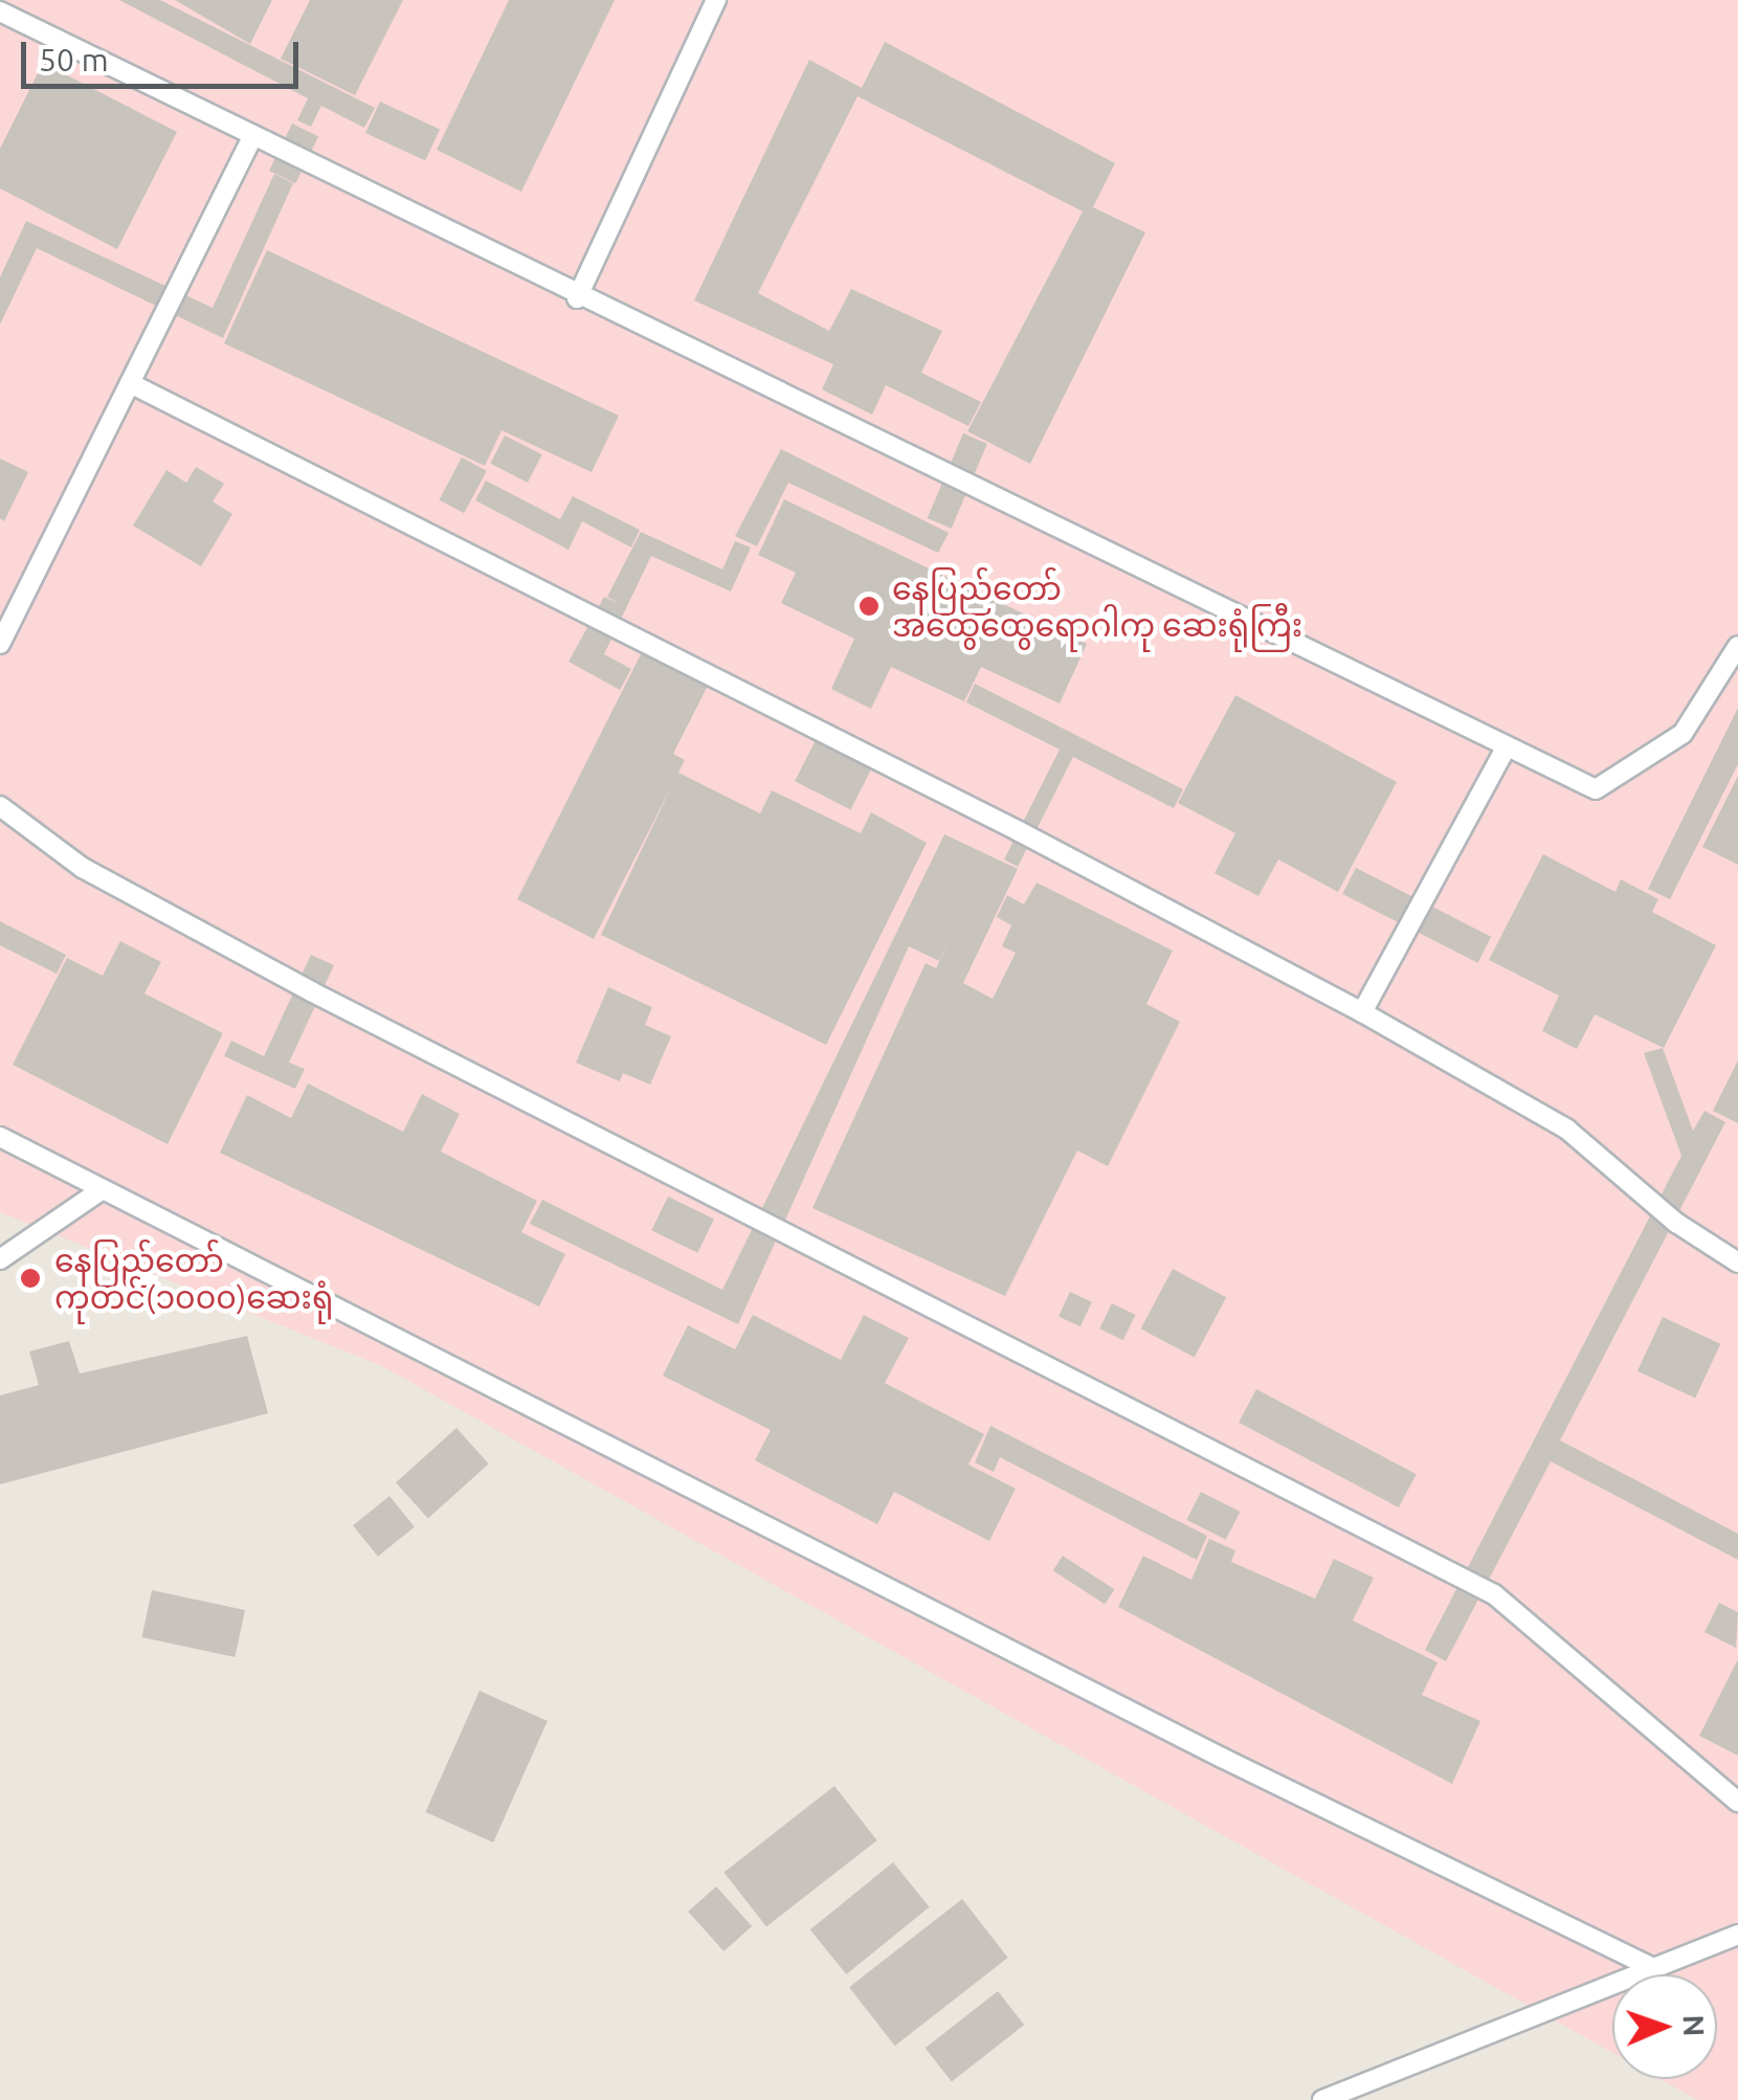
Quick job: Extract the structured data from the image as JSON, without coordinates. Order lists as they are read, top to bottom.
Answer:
{
  "places": ["နေပြည်တော် အထွေထွေရောဂါကု ဆေးရုံကြီး", "နေပြည်တော် ကုတင်(၁၀၀၀)ဆေးရုံ"],
  "scale_bar": "50 m",
  "north": "right"
}
